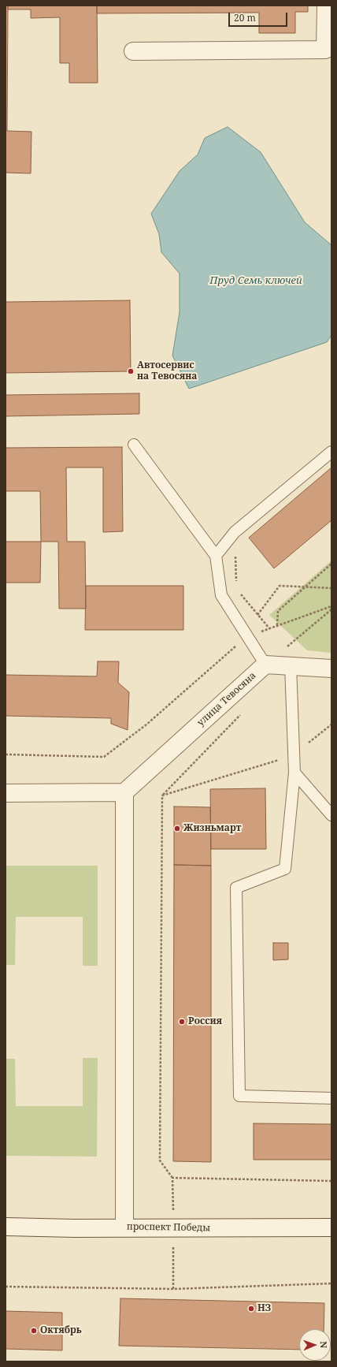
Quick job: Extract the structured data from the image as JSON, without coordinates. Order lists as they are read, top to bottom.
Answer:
{
  "streets": {
    "street": ["улица Тевосяна", "проспект Победы"]
  },
  "water": ["Пруд Семь ключей"],
  "places": [
    "Автосервис на Тевосяна",
    "Жизньмарт",
    "Россия",
    "НЗ",
    "Октябрь"
  ],
  "scale_bar": "20 m",
  "north": "right"
}
